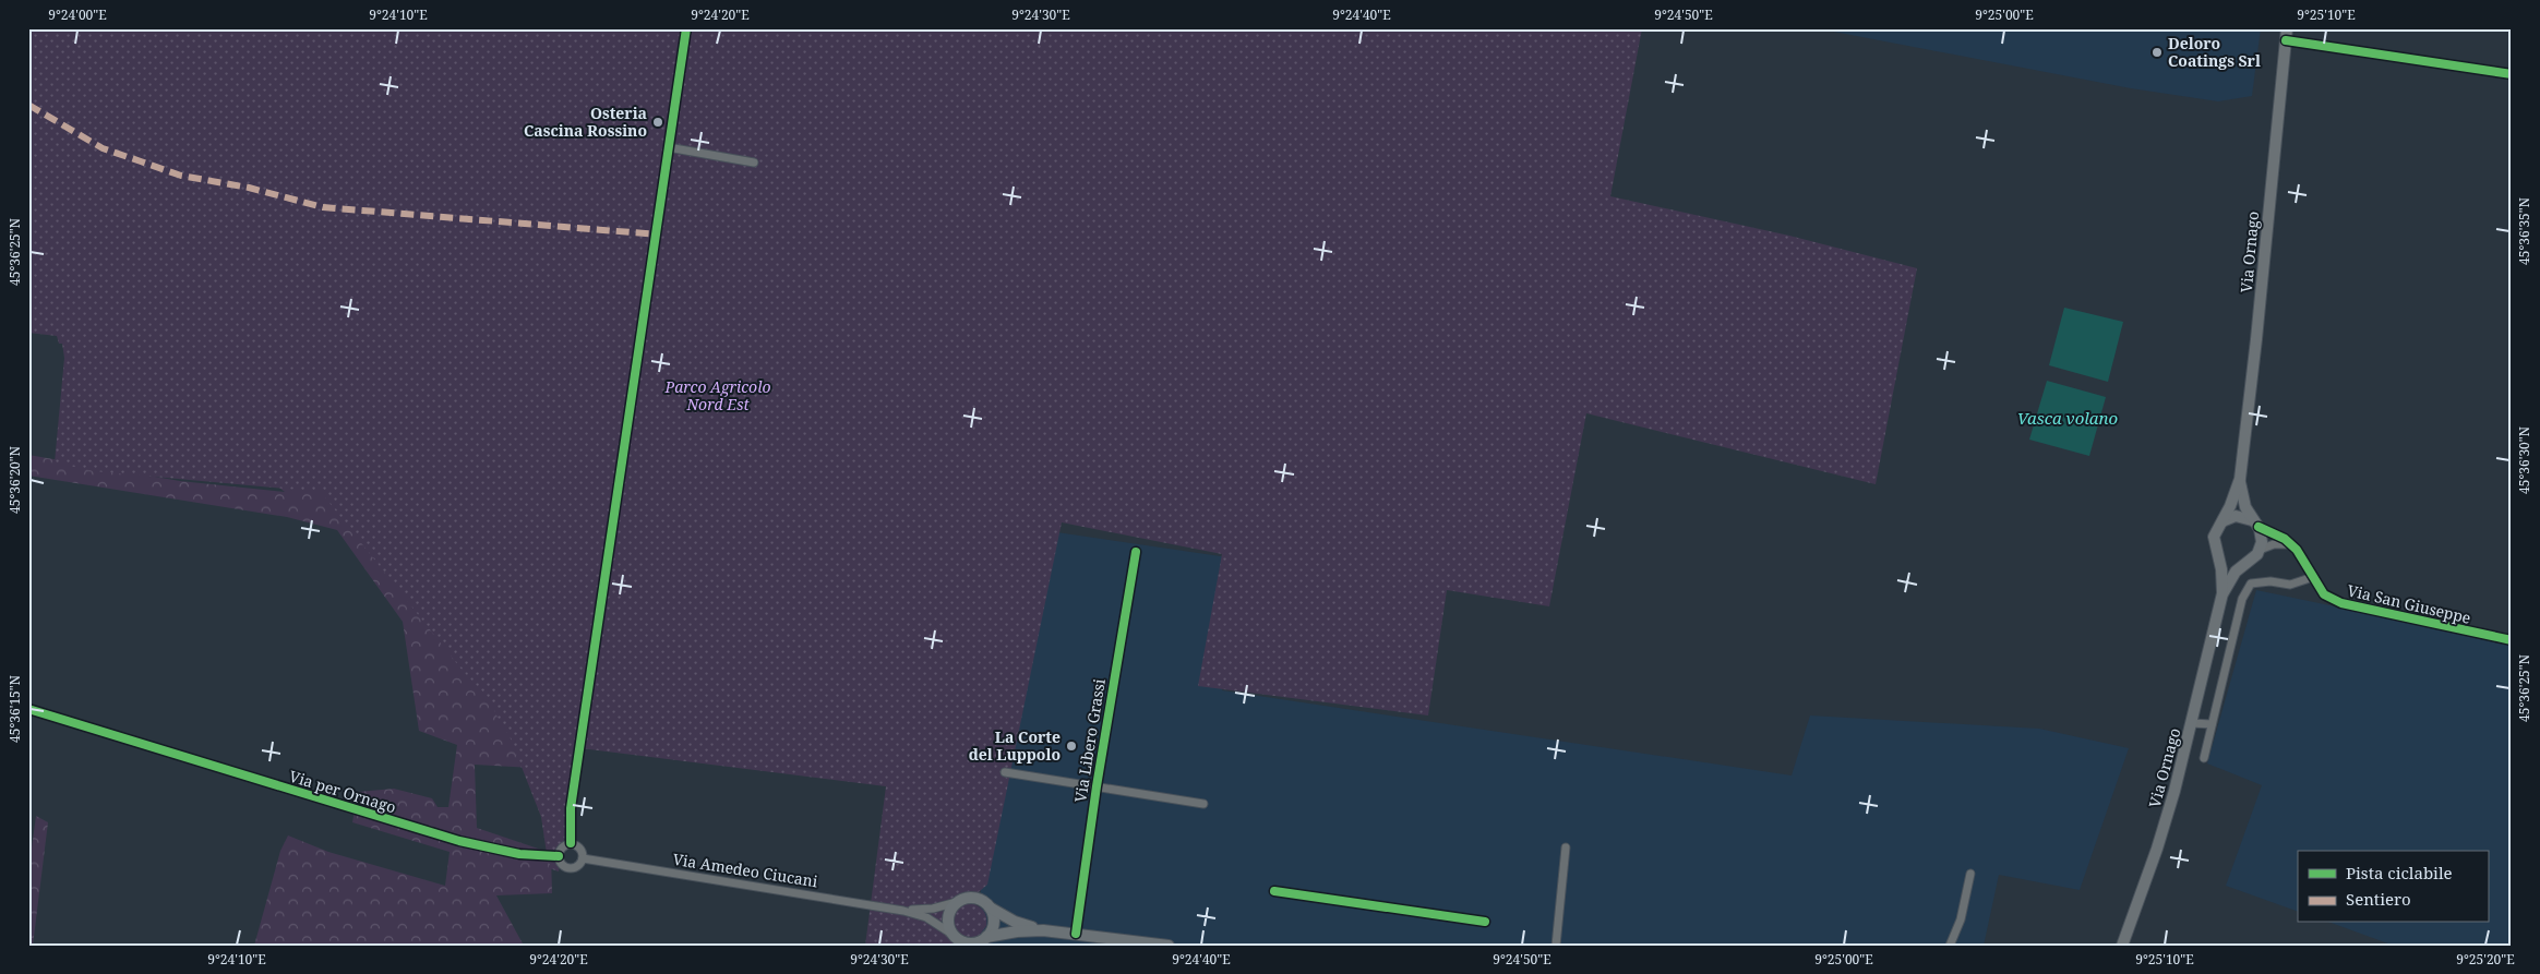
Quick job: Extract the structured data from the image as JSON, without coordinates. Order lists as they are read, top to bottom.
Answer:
{
  "streets": {
    "main road": ["Via Ornago", "Via Amedeo Ciucani"],
    "street": ["Via San Giuseppe", "Via Libero Grassi", "Via per Ornago"]
  },
  "crossings": [
    ["Via Ornago", "Via San Giuseppe"],
    ["Via Libero Grassi", "Via Amedeo Ciucani"],
    ["Via per Ornago", "Via Amedeo Ciucani"]
  ],
  "water": ["Vasca volano"],
  "parks": ["Parco Agricolo Nord Est"],
  "places": ["Deloro Coatings Srl", "Osteria Cascina Rossino", "La Corte del Luppolo"],
  "legend": ["Pista ciclabile", "Sentiero"],
  "coordinates": [
    "9°24'00\"E",
    "9°24'10\"E",
    "9°24'20\"E",
    "9°24'30\"E",
    "9°24'40\"E",
    "9°24'50\"E",
    "9°25'00\"E",
    "9°25'10\"E",
    "45°36'35\"N",
    "45°36'25\"N",
    "45°36'30\"N",
    "45°36'20\"N",
    "45°36'15\"N",
    "9°25'20\"E"
  ]
}
